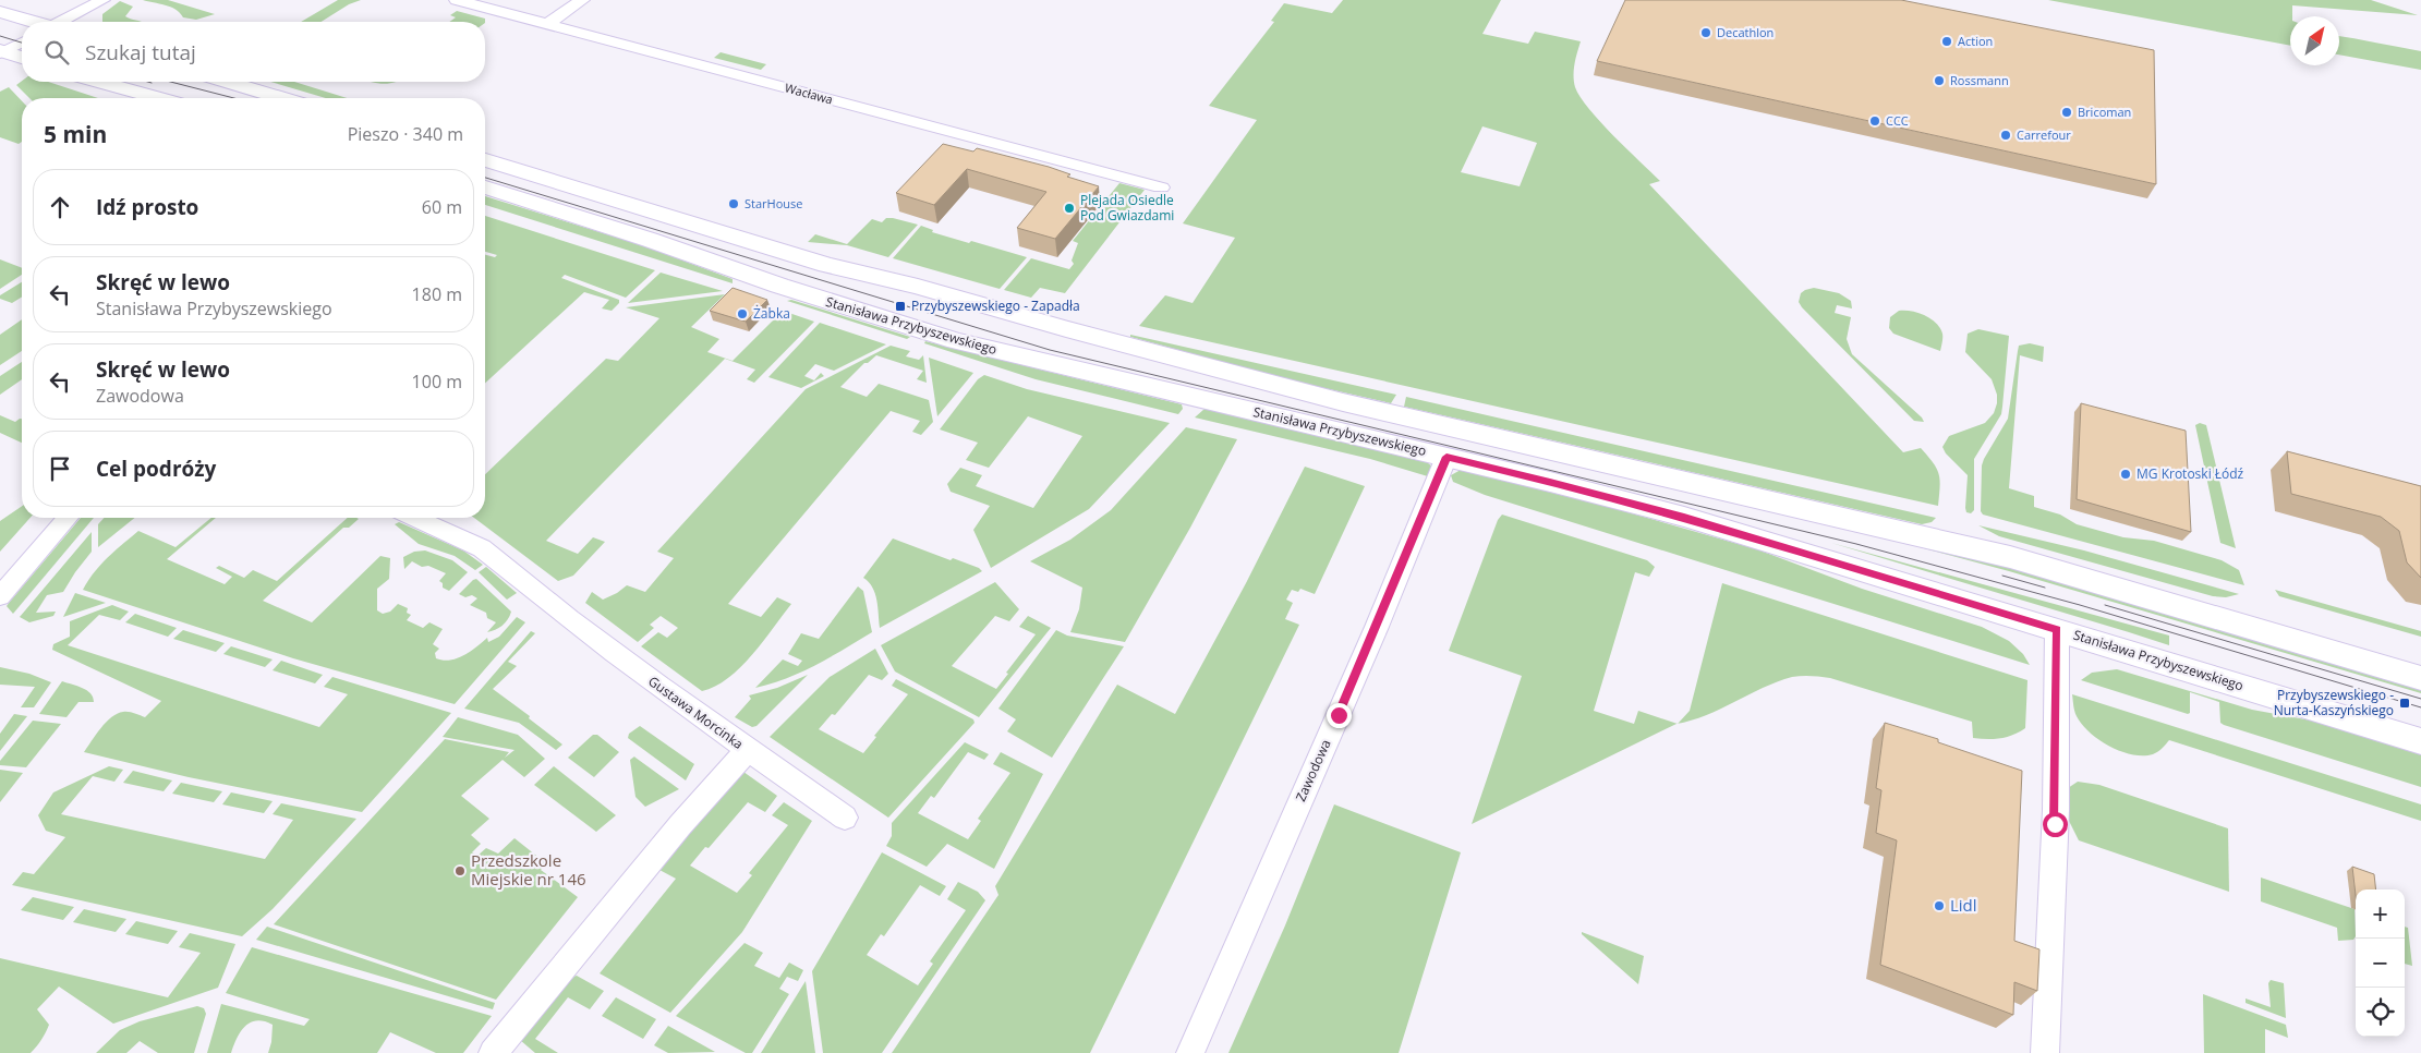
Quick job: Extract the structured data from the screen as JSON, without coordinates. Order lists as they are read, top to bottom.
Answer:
{
  "streets": {
    "main road": ["Stanisława Przybyszewskiego"],
    "street": ["Wacława", "Gustawa Morcinka", "Zawodowa"]
  },
  "crossings": [
    ["Stanisława Przybyszewskiego", "Zawodowa"]
  ],
  "places": {
    "other": [
      "Decathlon",
      "Action",
      "Rossmann",
      "Bricoman",
      "CCC",
      "Carrefour",
      "StarHouse",
      "Plejada Osiedle Pod Gwiazdami",
      "Żabka",
      "MG Krotoski Łódź",
      "Przedszkole Miejskie nr 146",
      "Lidl"
    ],
    "transit": ["Przybyszewskiego - Zapadła", "Przybyszewskiego - Nurta-Kaszyńskiego"]
  },
  "north": "top right",
  "page": {
    "search": "Szukaj tutaj",
    "heading": ["5 min", "Pieszo · 340 m"],
    "list": [
      ["Idź prosto", "60 m"],
      ["Skręć w lewo", "Stanisława Przybyszewskiego", "180 m"],
      ["Skręć w lewo", "Zawodowa", "100 m"],
      "Cel podróży"
    ],
    "map_buttons": ["+", "−"]
  }
}
